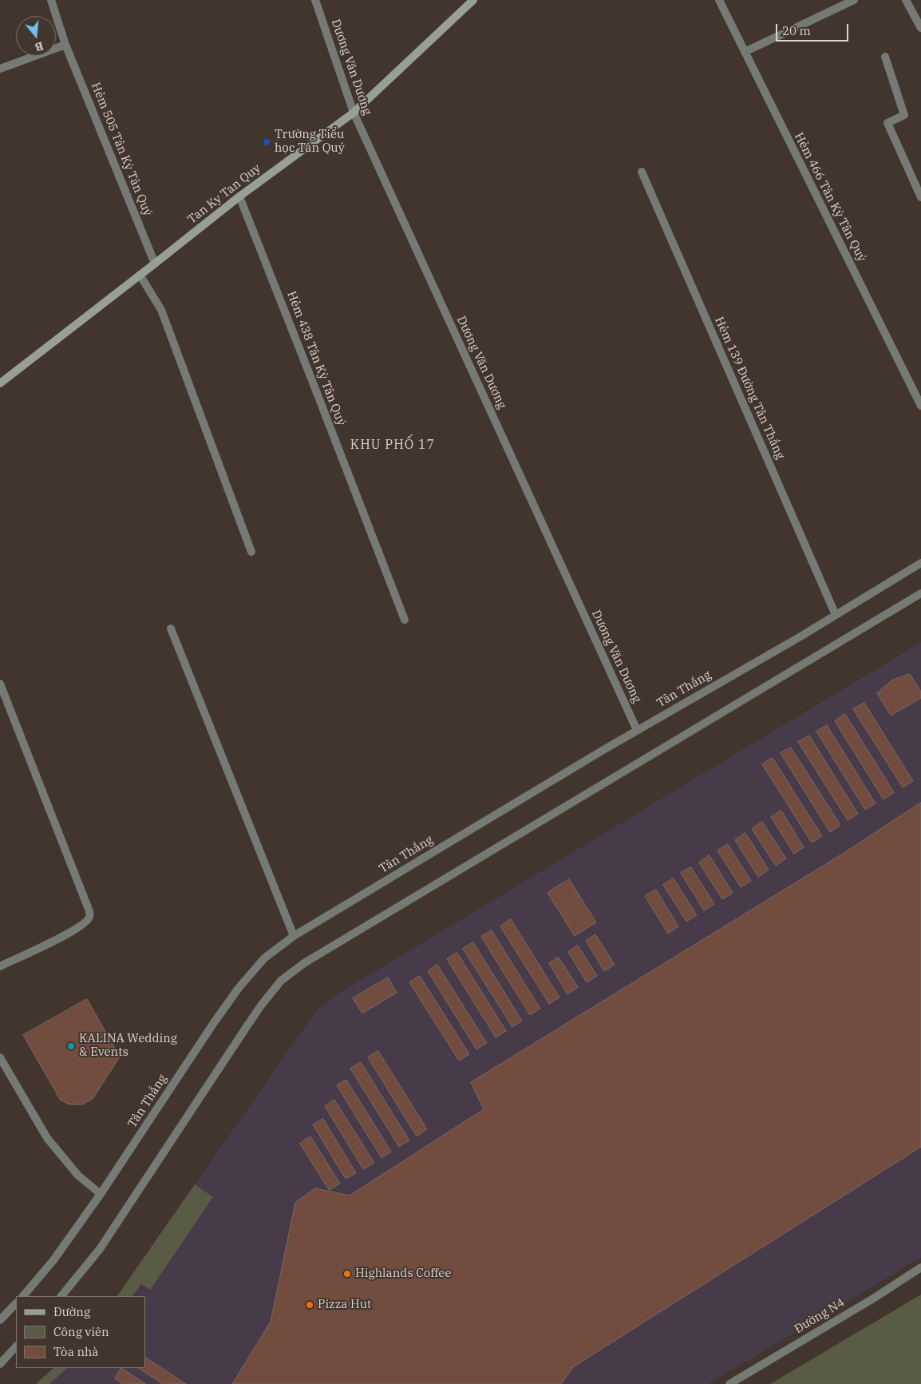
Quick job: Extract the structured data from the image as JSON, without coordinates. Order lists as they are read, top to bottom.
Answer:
{
  "streets": {
    "main road": ["Tan Ky Tan Quy"],
    "street": [
      "Dương Văn Dương",
      "Hẻm 505 Tân Kỳ Tân Quý",
      "Hẻm 466 Tân Kỳ Tân Quý",
      "Hẻm 438 Tân Kỳ Tân Quý",
      "Hẻm 139 Đường Tân Thắng",
      "Tân Thắng",
      "Đường N4"
    ]
  },
  "crossings": [
    ["Dương Văn Dương", "Tan Ky Tan Quy"],
    ["Dương Văn Dương", "Tân Thắng"],
    ["Hẻm 505 Tân Kỳ Tân Quý", "Tan Ky Tan Quy"],
    ["Tan Ky Tan Quy", "Hẻm 438 Tân Kỳ Tân Quý"],
    ["Hẻm 139 Đường Tân Thắng", "Tân Thắng"]
  ],
  "districts": ["KHU PHỐ 17"],
  "places": [
    "Trường Tiểu học Tân Quý",
    "KALINA Wedding & Events",
    "Highlands Coffee",
    "Pizza Hut"
  ],
  "legend": ["Đường", "Công viên", "Tòa nhà"],
  "scale_bar": "20 m",
  "north": "bottom"
}
